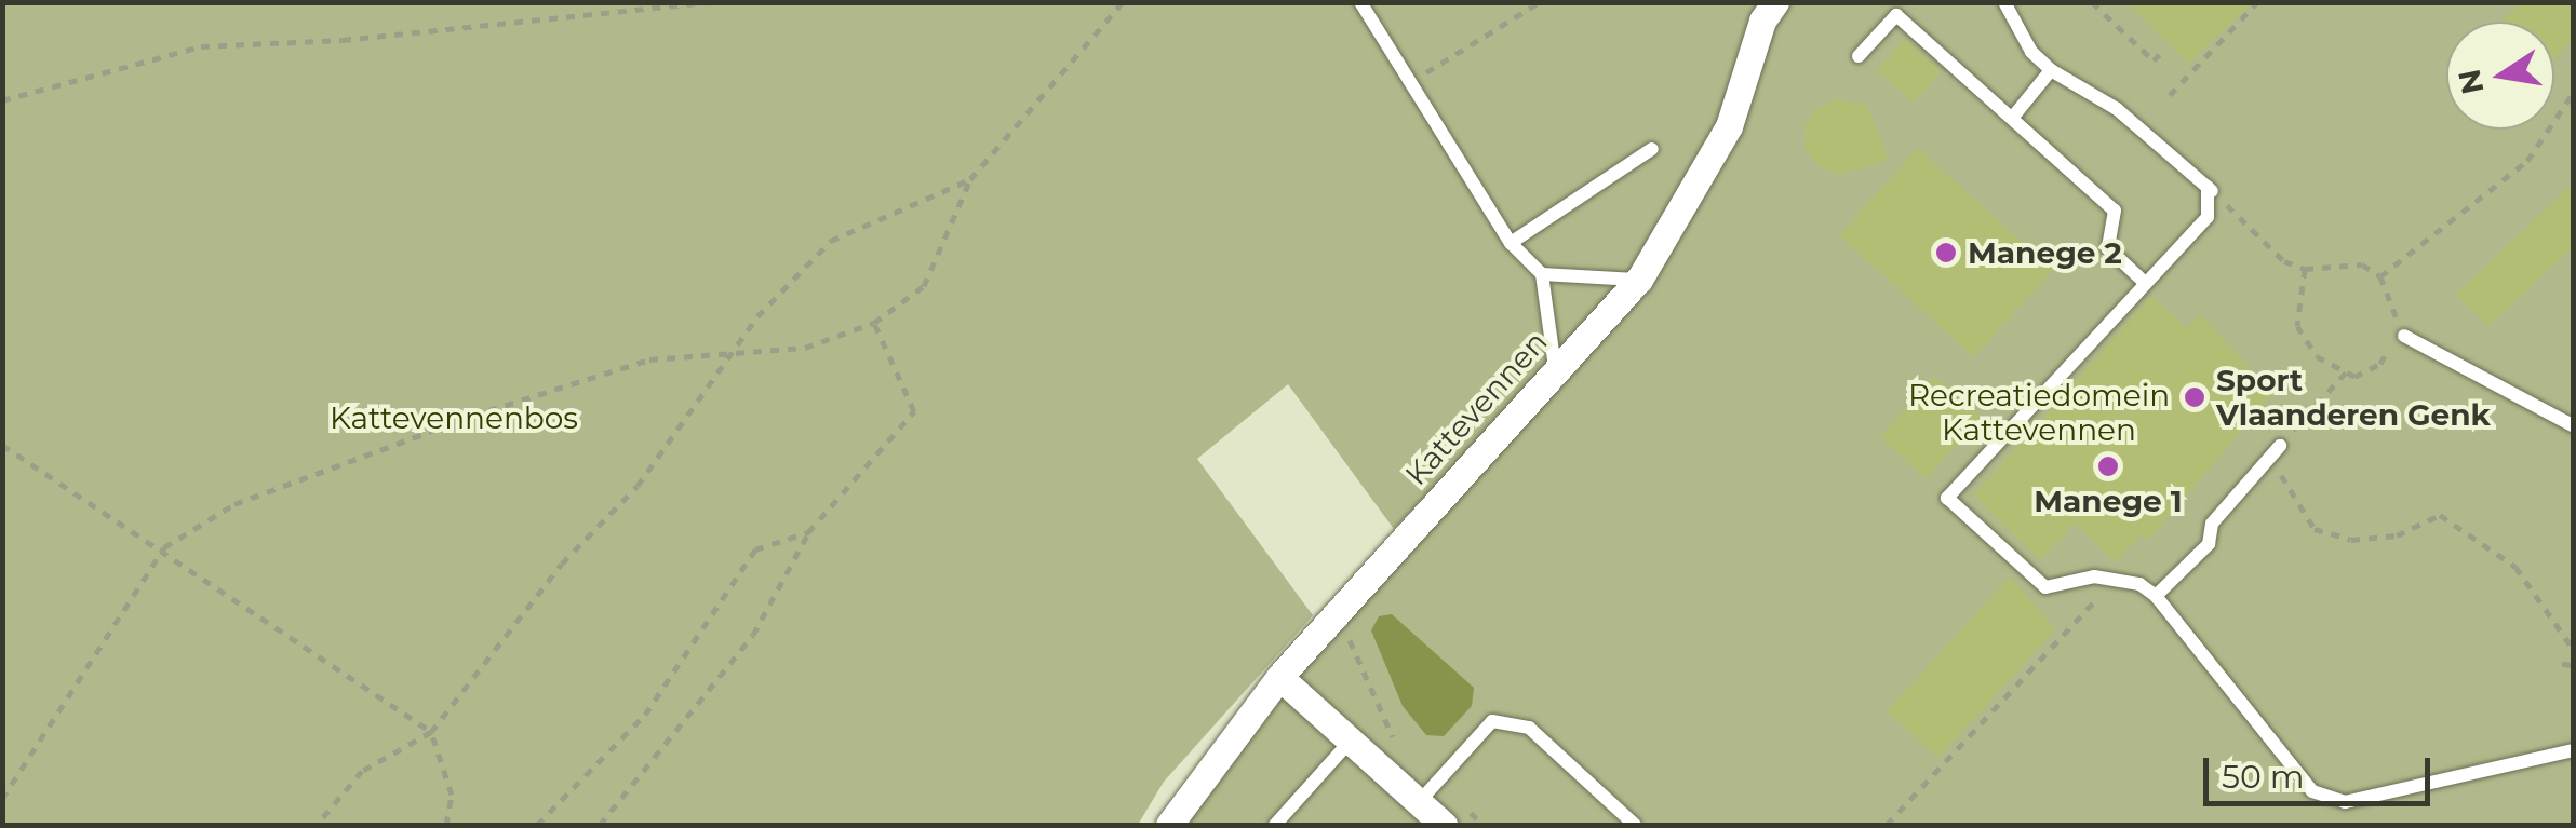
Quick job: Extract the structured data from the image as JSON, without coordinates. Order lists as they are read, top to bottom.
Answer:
{
  "streets": {
    "street": ["Kattevennen"]
  },
  "parks": ["Recreatiedomein Kattevennen", "Kattevennenbos"],
  "places": ["Manege 2", "Sport Vlaanderen Genk", "Manege 1"],
  "scale_bar": "50 m",
  "north": "left"
}
